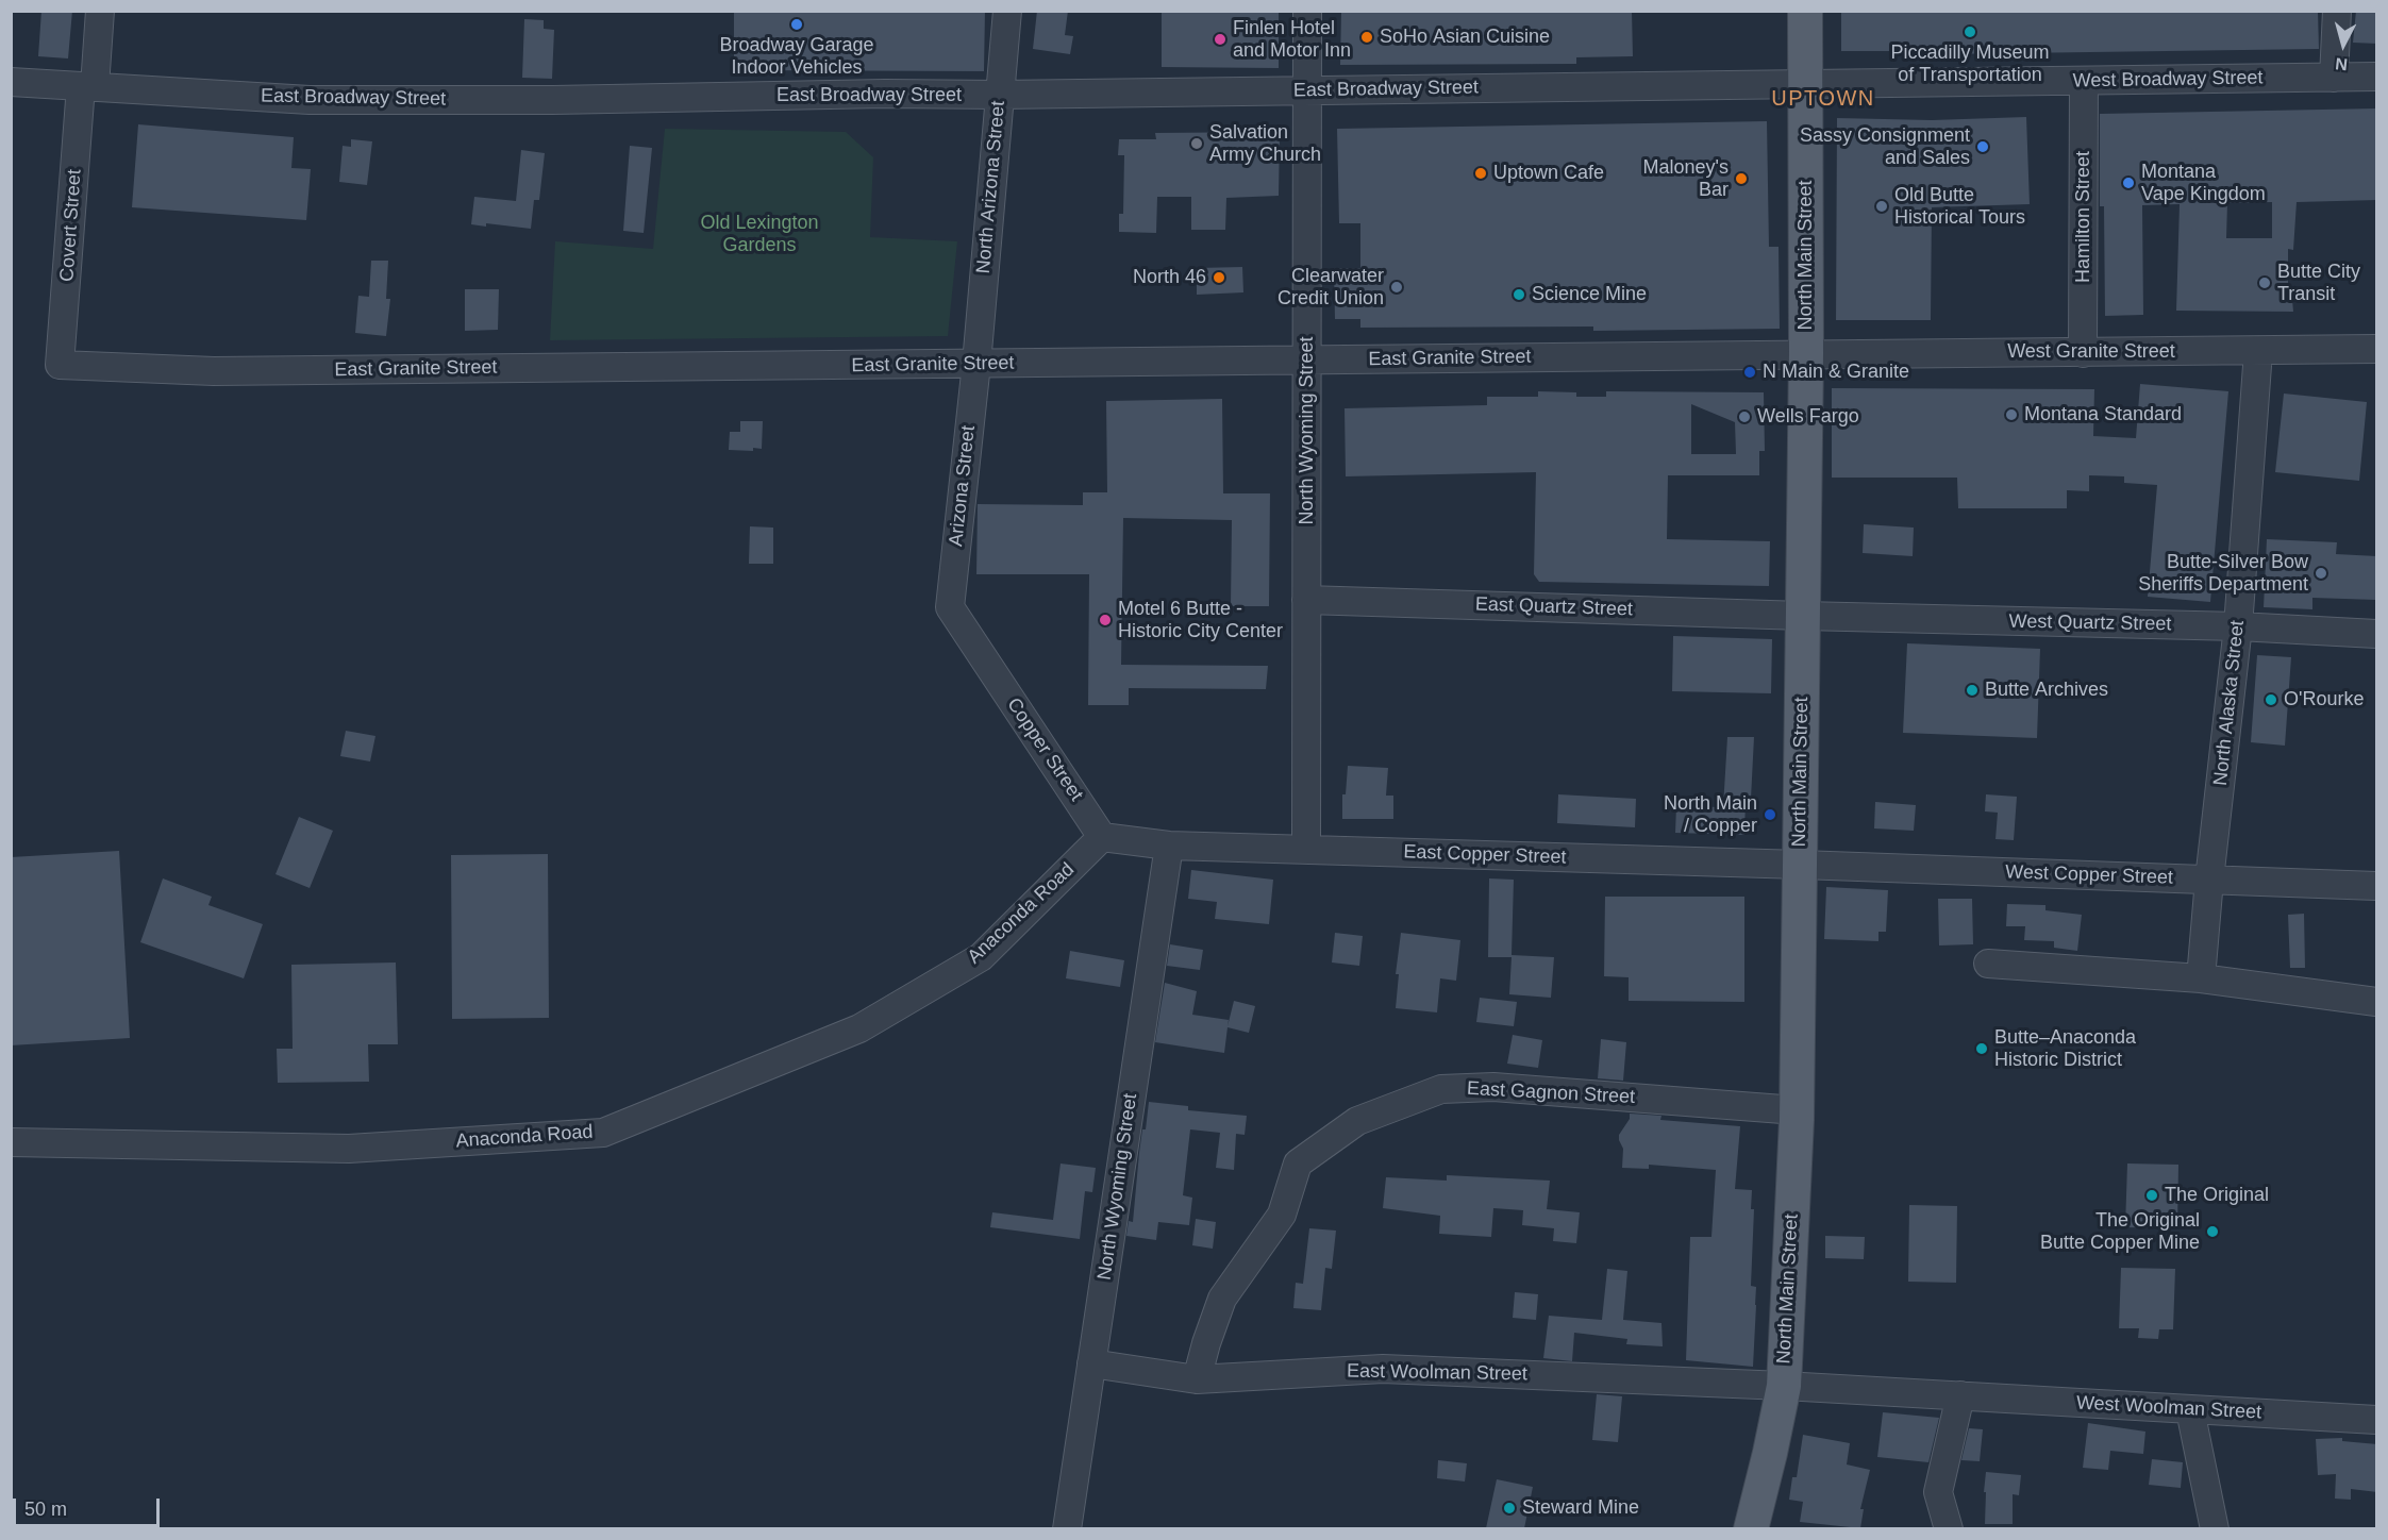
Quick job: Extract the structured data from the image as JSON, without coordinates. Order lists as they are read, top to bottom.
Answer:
{
  "streets": {
    "main road": ["North Main Street"],
    "street": [
      "West Broadway Street",
      "East Broadway Street",
      "North Arizona Street",
      "Hamilton Street",
      "Covert Street",
      "West Granite Street",
      "East Granite Street",
      "North Wyoming Street",
      "Arizona Street",
      "East Quartz Street",
      "West Quartz Street",
      "North Alaska Street",
      "Copper Street",
      "East Copper Street",
      "West Copper Street",
      "Anaconda Road",
      "East Gagnon Street",
      "East Woolman Street",
      "West Woolman Street"
    ]
  },
  "crossings": [
    ["West Broadway Street", "East Broadway Street"],
    ["West Broadway Street", "Hamilton Street"],
    ["West Broadway Street", "North Main Street"],
    ["East Broadway Street", "North Arizona Street"],
    ["East Broadway Street", "Covert Street"],
    ["East Broadway Street", "North Main Street"],
    ["East Broadway Street", "North Wyoming Street"],
    ["North Arizona Street", "East Granite Street"],
    ["North Arizona Street", "Arizona Street"],
    ["Hamilton Street", "West Granite Street"],
    ["Covert Street", "East Granite Street"],
    ["North Main Street", "West Granite Street"],
    ["North Main Street", "East Granite Street"],
    ["North Main Street", "East Quartz Street"],
    ["North Main Street", "West Quartz Street"],
    ["North Main Street", "East Copper Street"],
    ["North Main Street", "West Copper Street"],
    ["North Main Street", "East Gagnon Street"],
    ["North Main Street", "East Woolman Street"],
    ["North Main Street", "West Woolman Street"],
    ["West Granite Street", "East Granite Street"],
    ["West Granite Street", "North Alaska Street"],
    ["East Granite Street", "North Wyoming Street"],
    ["East Granite Street", "Arizona Street"],
    ["North Wyoming Street", "East Quartz Street"],
    ["North Wyoming Street", "East Copper Street"],
    ["North Wyoming Street", "East Woolman Street"],
    ["Arizona Street", "Copper Street"],
    ["East Quartz Street", "West Quartz Street"],
    ["West Quartz Street", "North Alaska Street"],
    ["North Alaska Street", "West Copper Street"],
    ["Copper Street", "Anaconda Road"],
    ["East Copper Street", "West Copper Street"],
    ["East Gagnon Street", "East Woolman Street"],
    ["East Woolman Street", "West Woolman Street"]
  ],
  "districts": ["UPTOWN"],
  "parks": ["Old Lexington Gardens"],
  "places": [
    "Broadway Garage Indoor Vehicles",
    "Piccadilly Museum of Transportation",
    "SoHo Asian Cuisine",
    "Finlen Hotel and Motor Inn",
    "Salvation Army Church",
    "Sassy Consignment and Sales",
    "Uptown Cafe",
    "Maloney's Bar",
    "Montana Vape Kingdom",
    "Old Butte Historical Tours",
    "North 46",
    "Butte City Transit",
    "Clearwater Credit Union",
    "Science Mine",
    "N Main & Granite",
    "Montana Standard",
    "Wells Fargo",
    "Butte-Silver Bow Sheriffs Department",
    "Motel 6 Butte - Historic City Center",
    "Butte Archives",
    "O'Rourke",
    "North Main / Copper",
    "Butte–Anaconda Historic District",
    "The Original",
    "The Original Butte Copper Mine",
    "Steward Mine"
  ],
  "scale_bar": "50 m",
  "north": "bottom"
}
